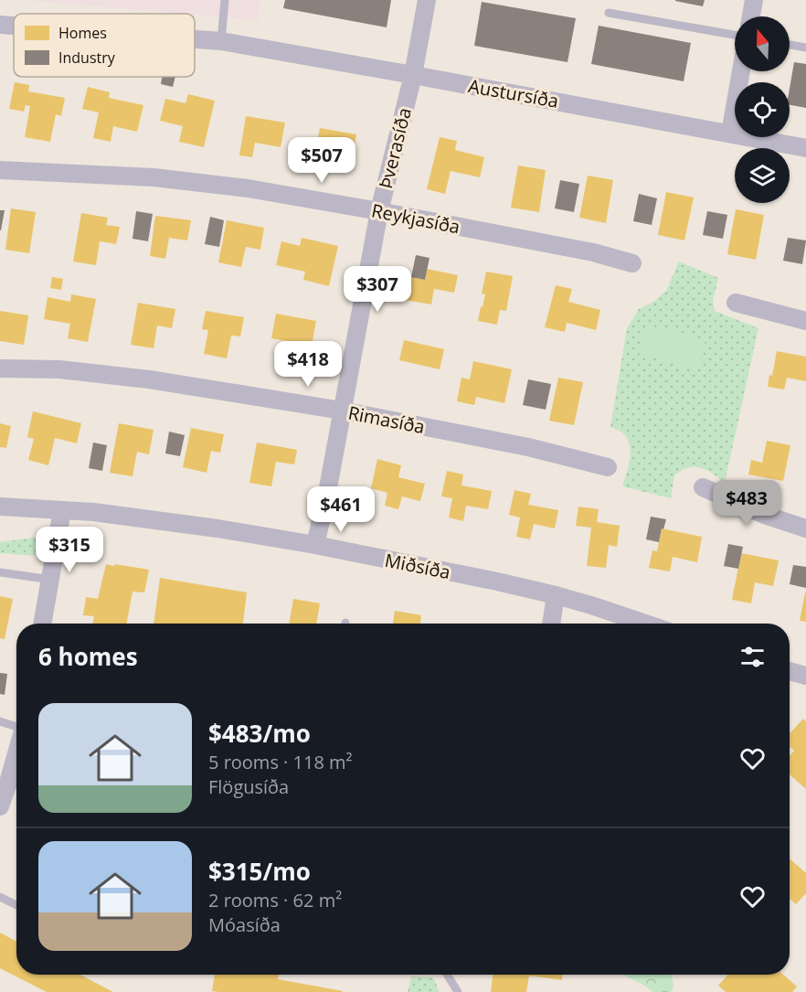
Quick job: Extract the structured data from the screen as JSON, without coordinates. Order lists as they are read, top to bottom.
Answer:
{
  "streets": {
    "street": [
      "Austursíða",
      "Þverasíða",
      "Reykjasíða",
      "Rimasíða",
      "Miðsíða"
    ]
  },
  "crossings": [
    ["Austursíða", "Þverasíða"],
    ["Þverasíða", "Reykjasíða"],
    ["Þverasíða", "Rimasíða"],
    ["Þverasíða", "Miðsíða"]
  ],
  "legend": ["Homes", "Industry"],
  "north": "top",
  "page": {
    "price": [
      "$507",
      "$307",
      "$418",
      "$483",
      "$461",
      "$315"
    ],
    "heading": "6 homes",
    "list": [
      {
        "name": "$483/mo",
        "note": "5 rooms · 118 m² · Flögusíða"
      },
      {
        "name": "$315/mo",
        "note": "2 rooms · 62 m² · Móasíða"
      }
    ]
  }
}
